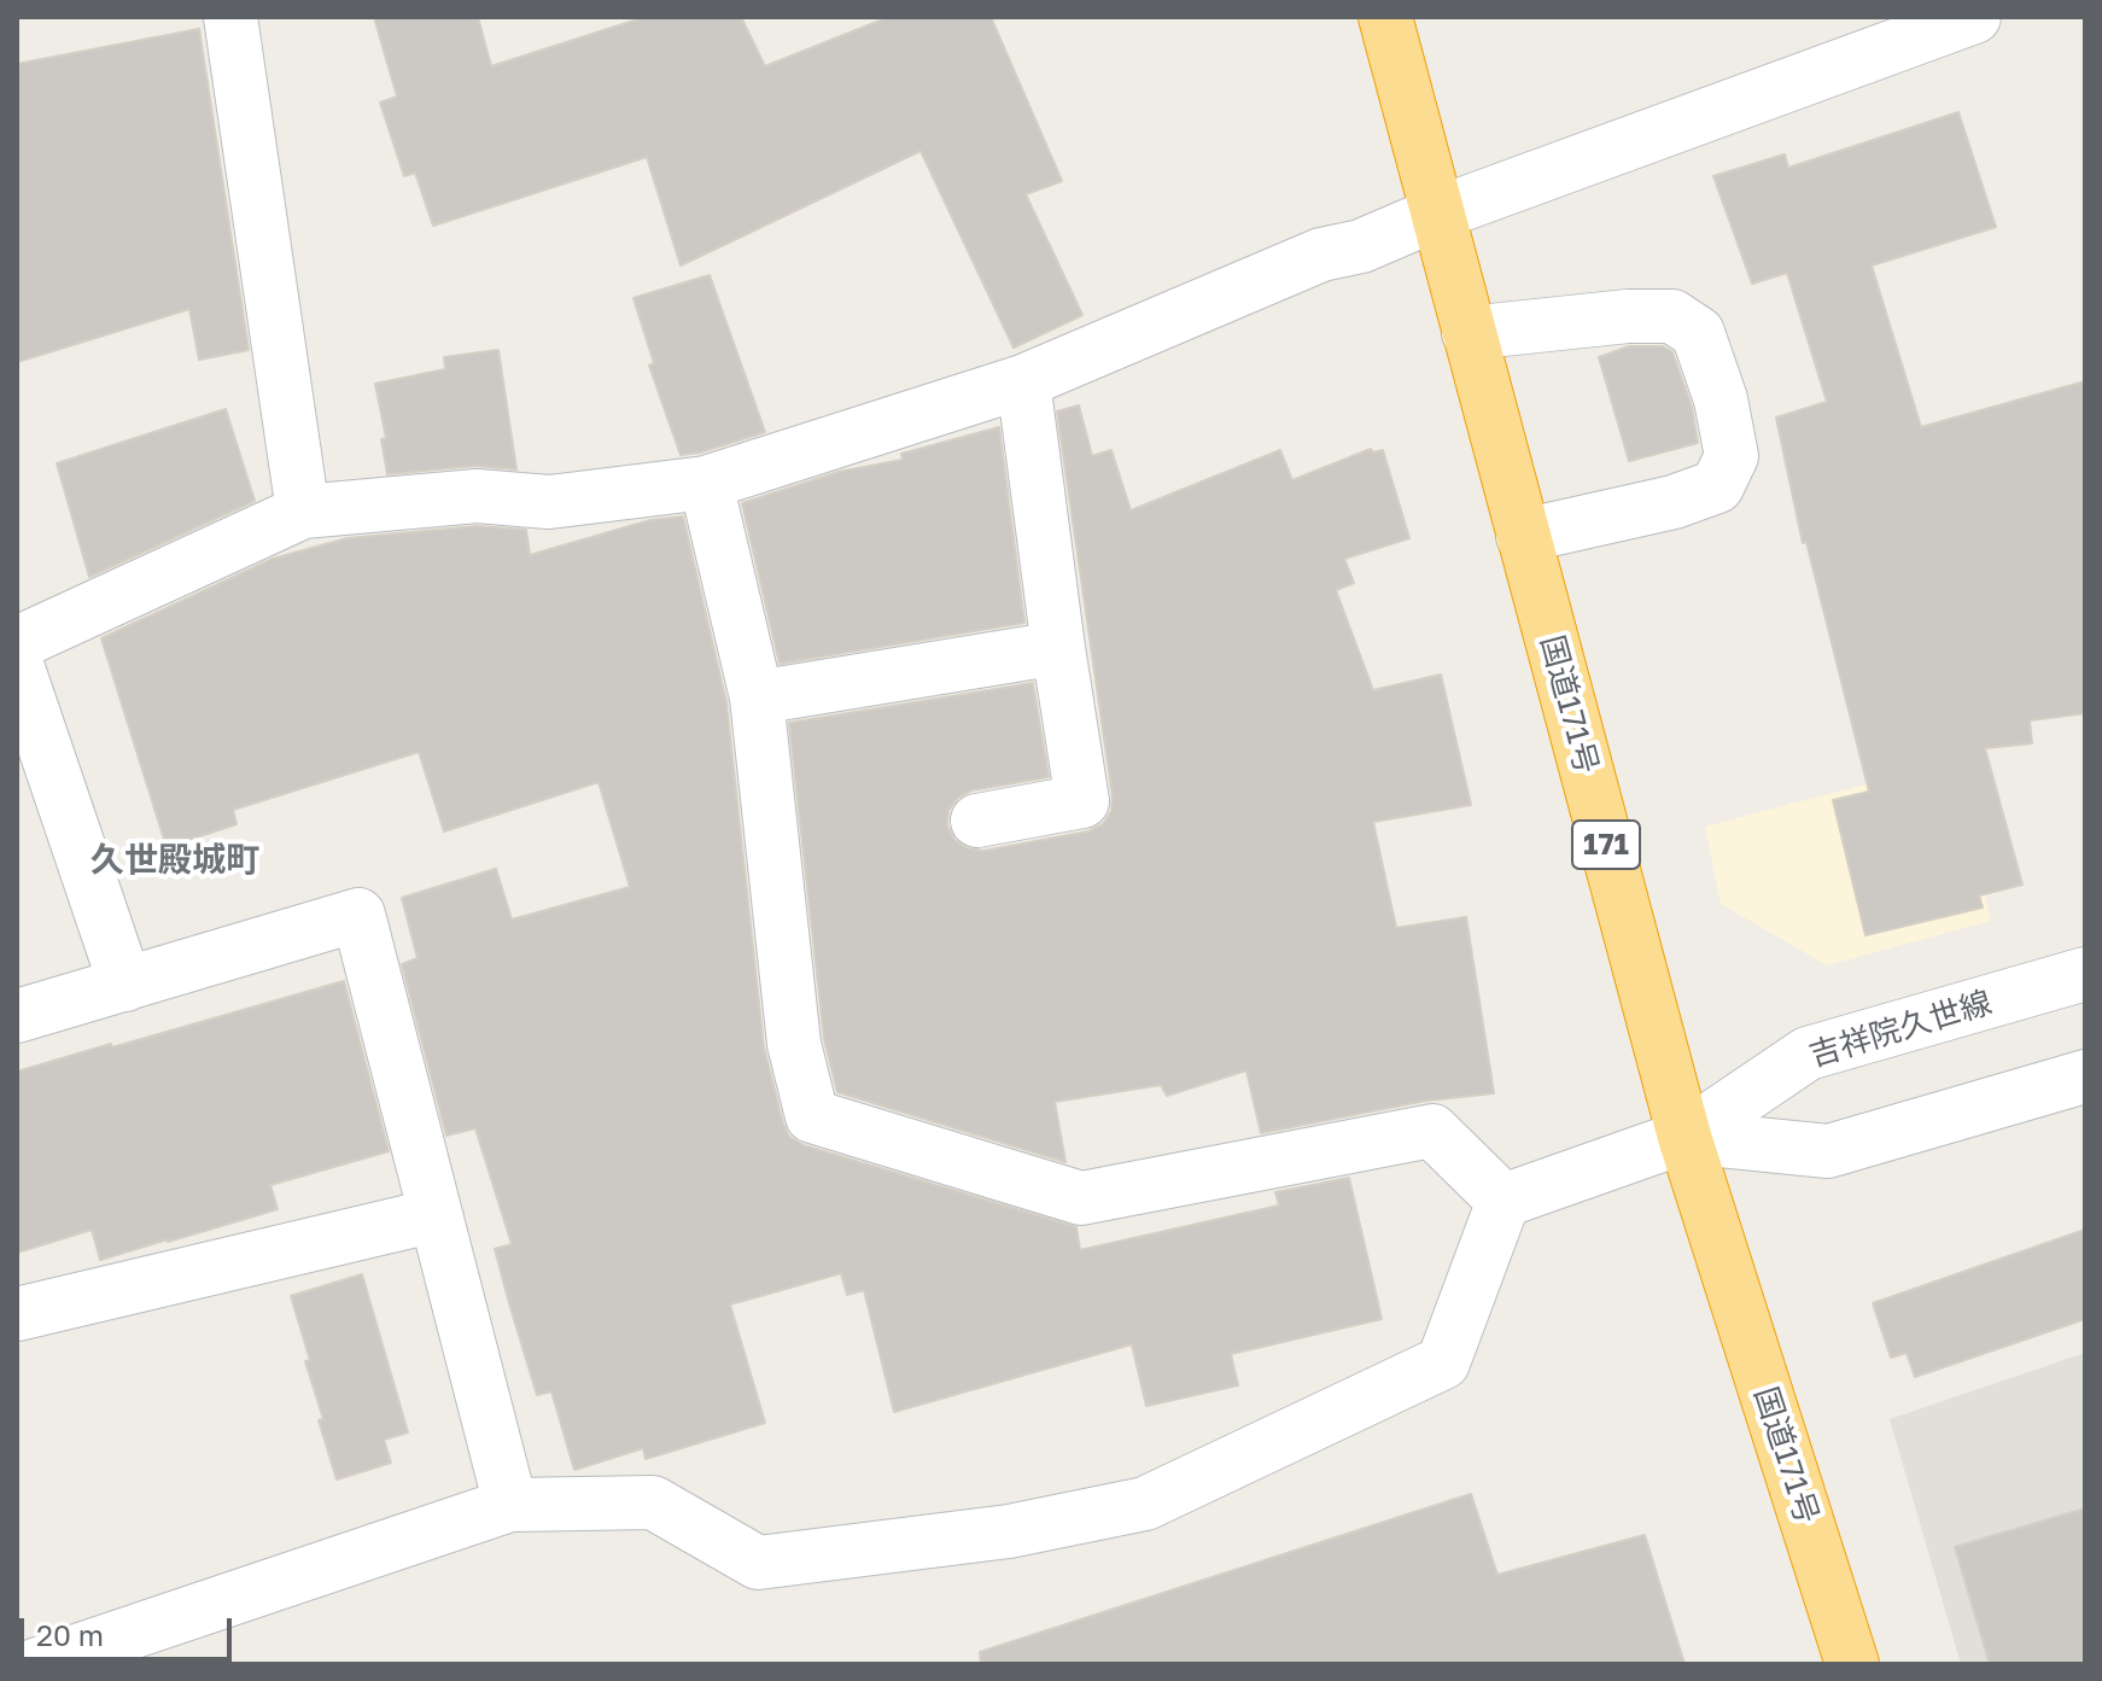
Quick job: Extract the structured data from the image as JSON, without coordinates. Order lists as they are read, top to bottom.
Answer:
{
  "streets": {
    "highway": ["国道171号", "171"],
    "street": ["吉祥院久世線"]
  },
  "crossings": [
    ["国道171号", "吉祥院久世線"]
  ],
  "districts": ["久世殿城町"],
  "scale_bar": "20 m"
}
